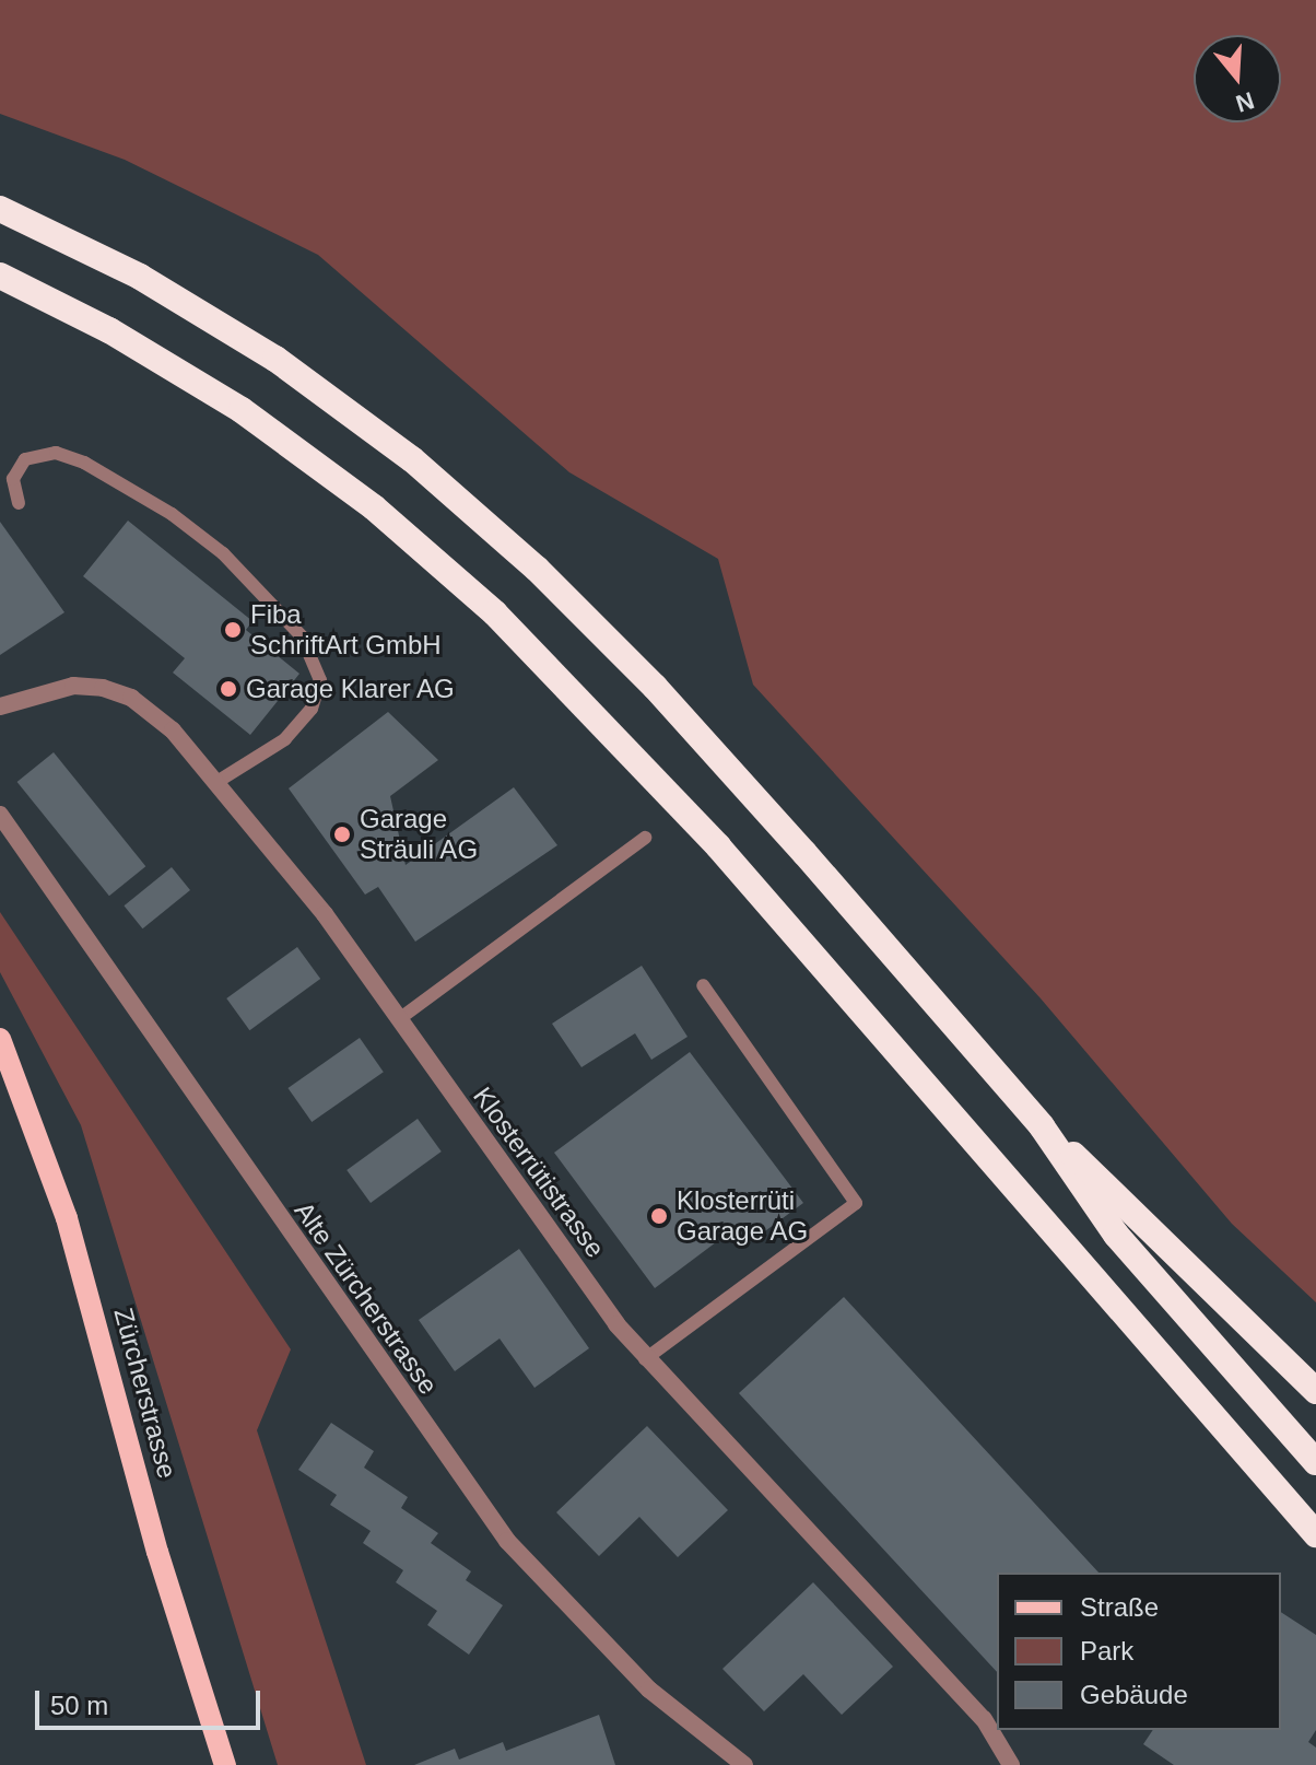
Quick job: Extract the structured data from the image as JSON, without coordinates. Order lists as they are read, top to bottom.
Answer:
{
  "streets": {
    "main road": ["Zürcherstrasse"],
    "street": ["Klosterrütistrasse", "Alte Zürcherstrasse"]
  },
  "places": [
    "Fiba SchriftArt GmbH",
    "Garage Klarer AG",
    "Garage Sträuli AG",
    "Klosterrüti Garage AG"
  ],
  "legend": ["Straße", "Park", "Gebäude"],
  "scale_bar": "50 m",
  "north": "bottom"
}
